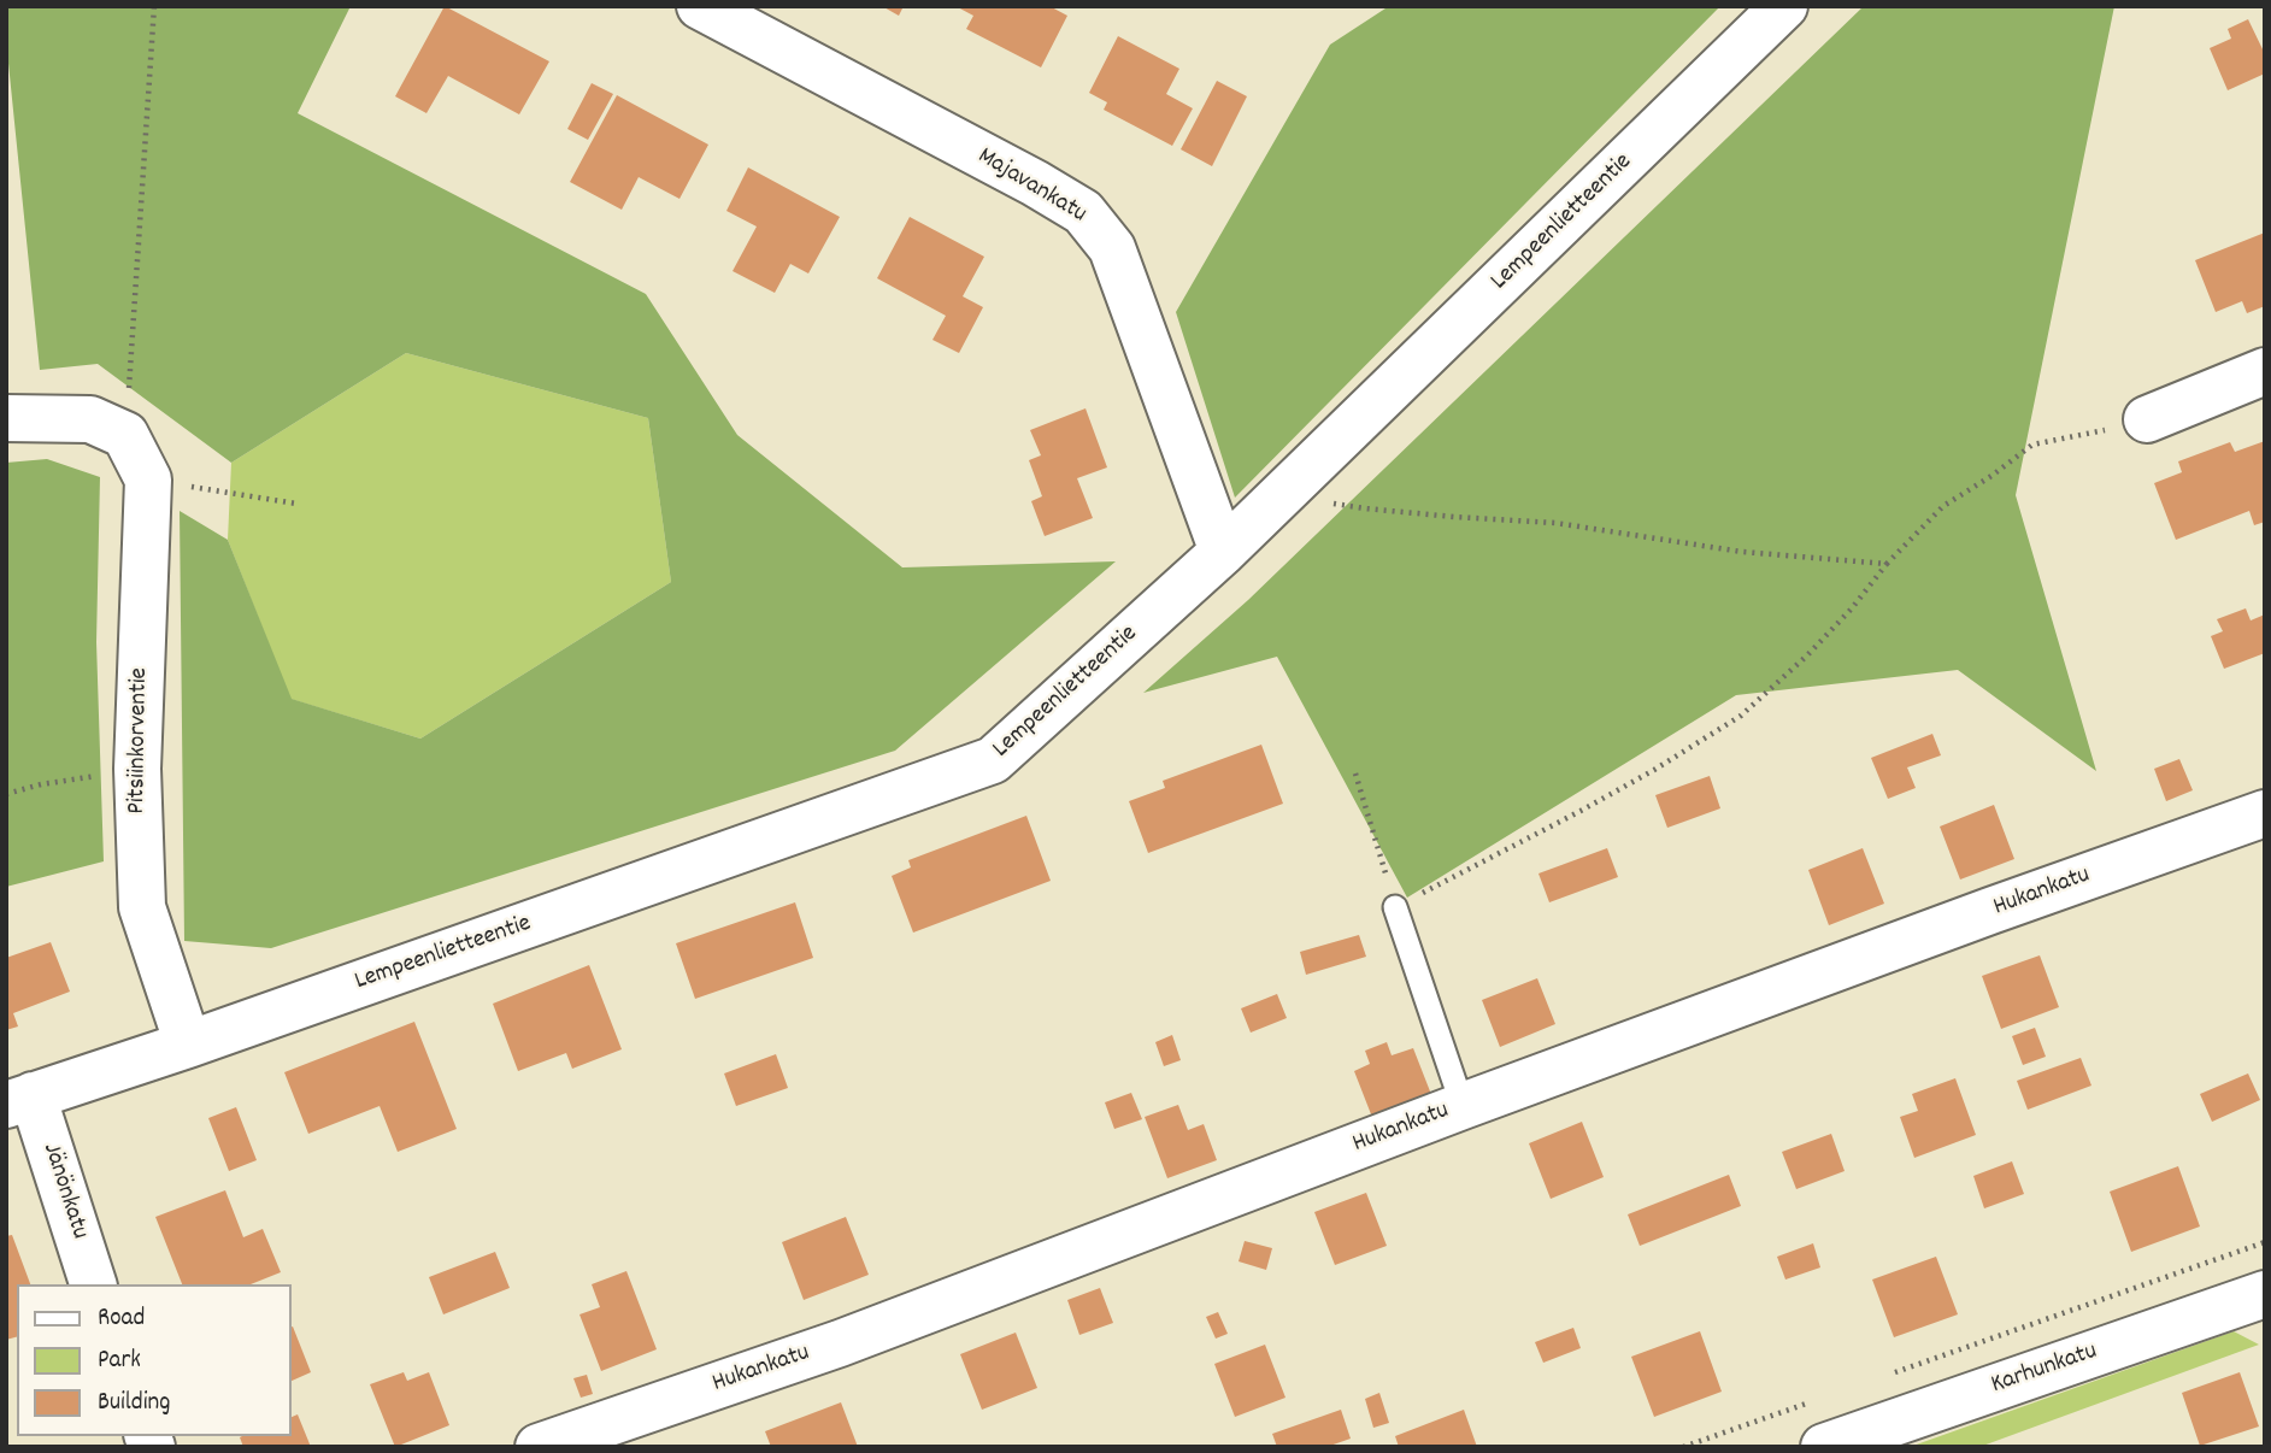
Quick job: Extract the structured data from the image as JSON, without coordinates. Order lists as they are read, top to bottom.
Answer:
{
  "streets": {
    "street": [
      "Majavankatu",
      "Lempeenlietteentie",
      "Pitsiinkorventie",
      "Hukankatu",
      "Jänönkatu",
      "Karhunkatu"
    ]
  },
  "crossings": [
    ["Majavankatu", "Lempeenlietteentie"],
    ["Lempeenlietteentie", "Pitsiinkorventie"],
    ["Lempeenlietteentie", "Jänönkatu"]
  ],
  "legend": ["Road", "Park", "Building"]
}
